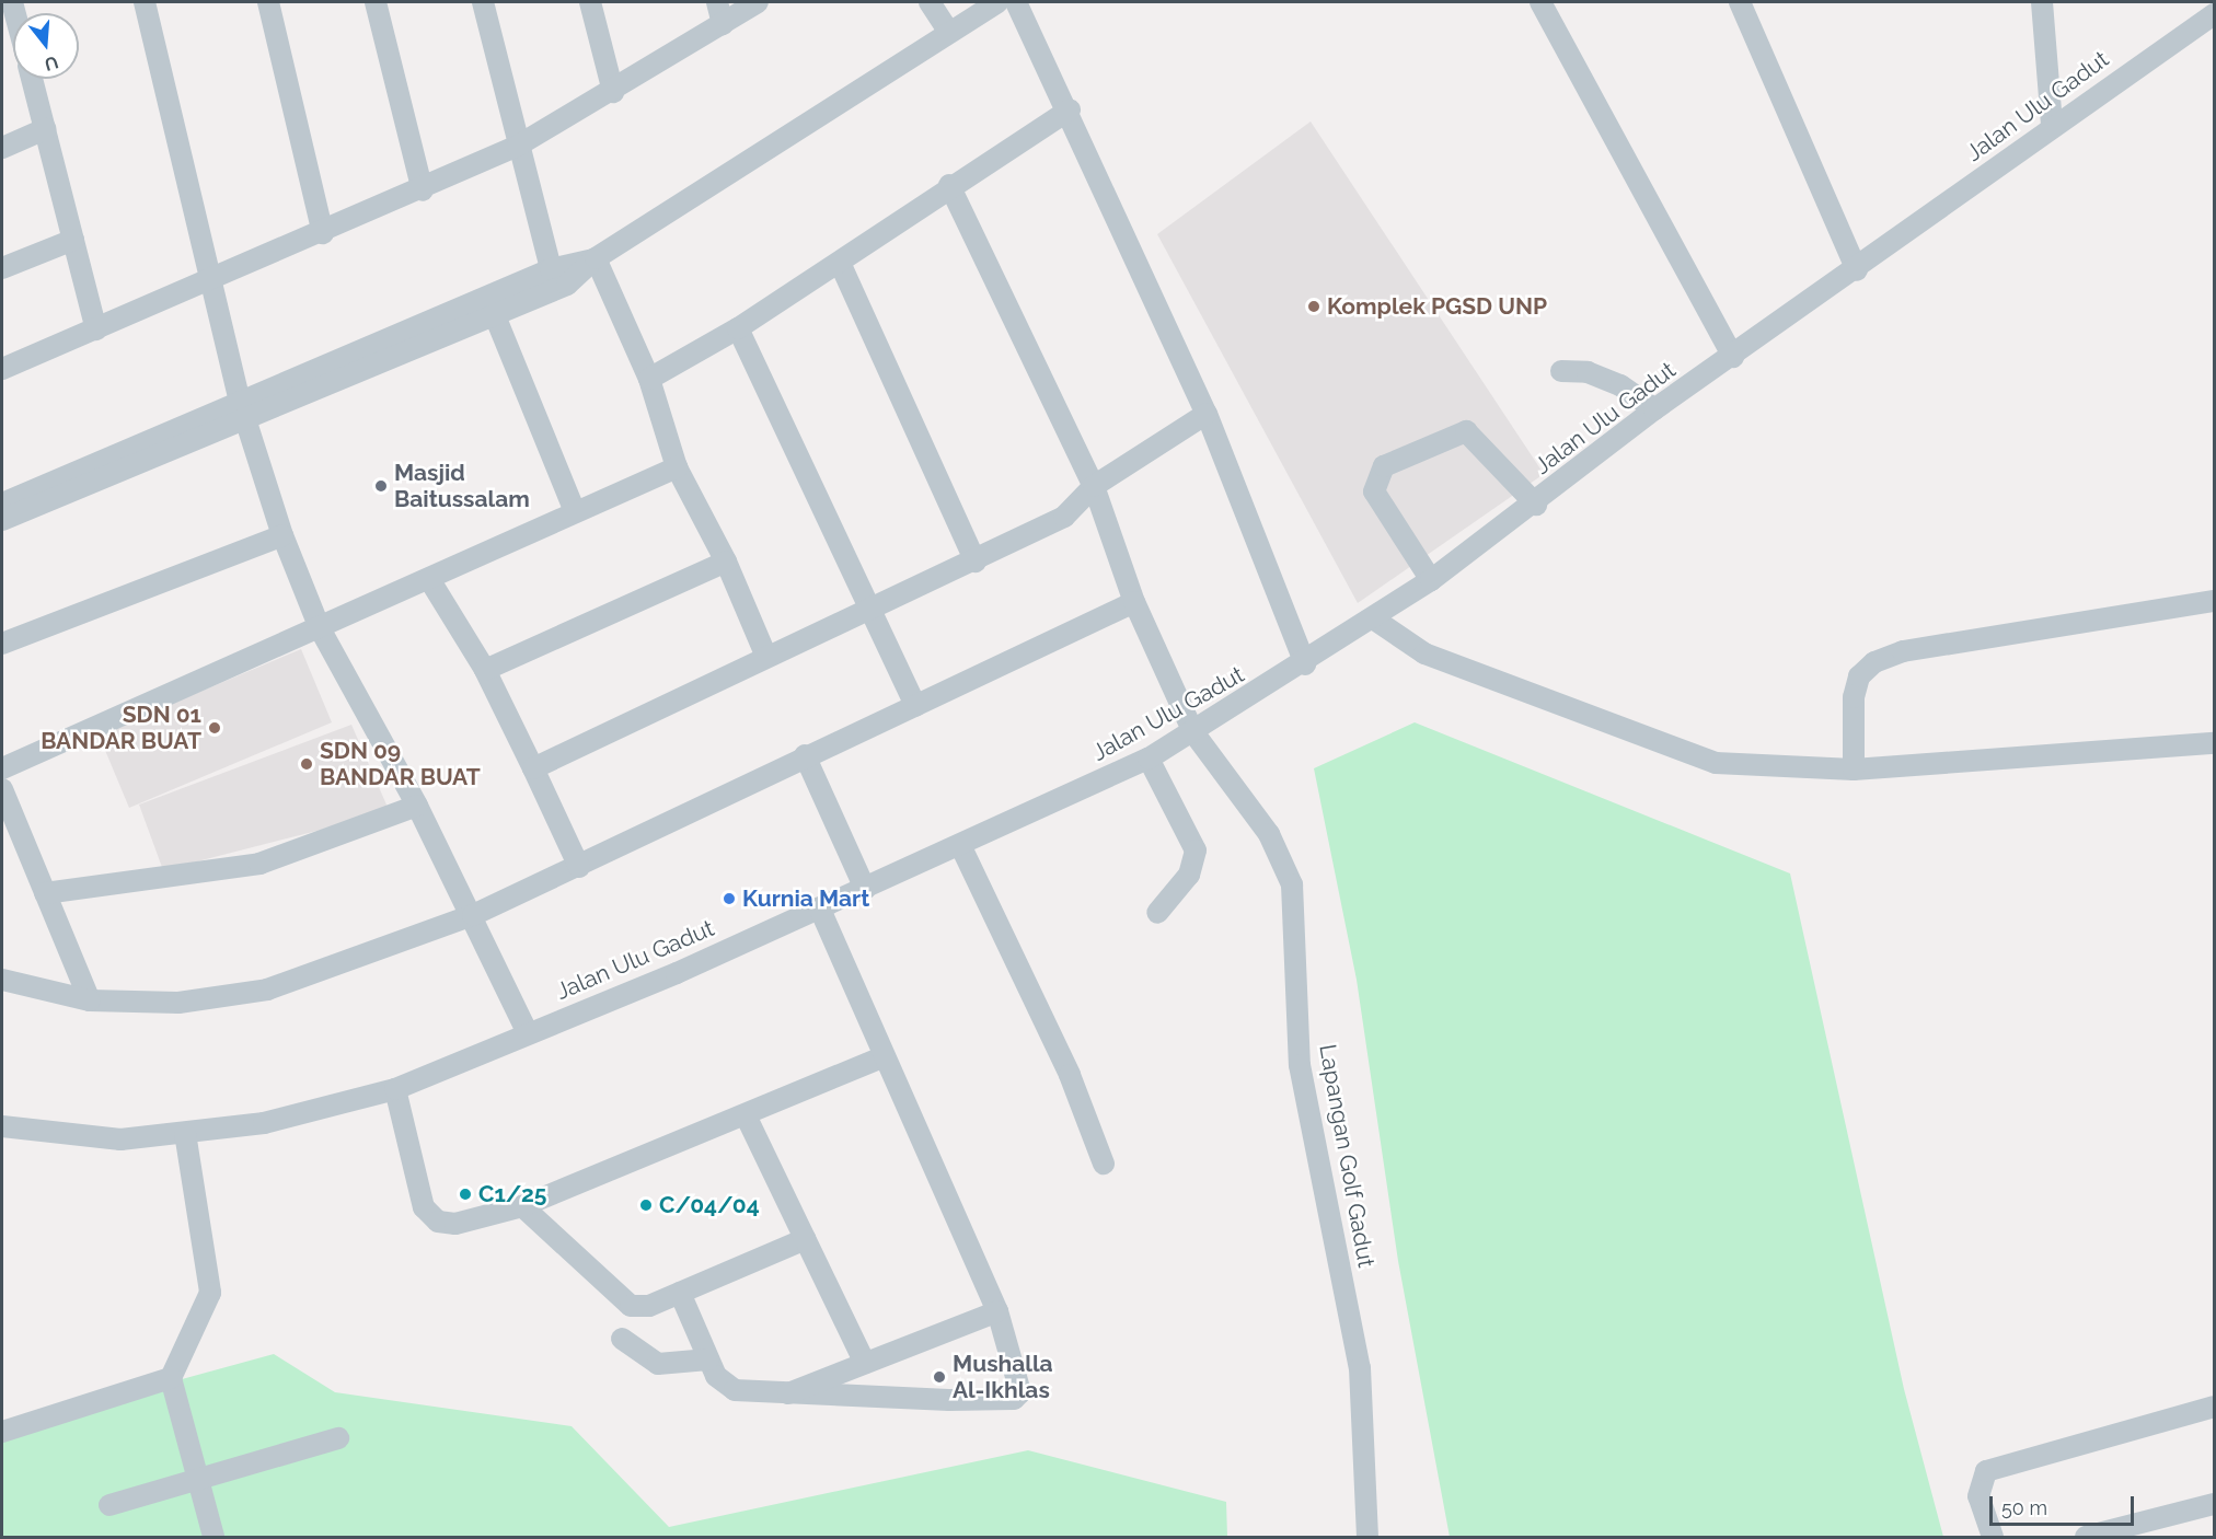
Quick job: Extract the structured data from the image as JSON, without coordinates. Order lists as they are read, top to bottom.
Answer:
{
  "streets": {
    "street": ["Jalan Ulu Gadut", "Lapangan Golf Gadut"]
  },
  "crossings": [
    ["Jalan Ulu Gadut", "Lapangan Golf Gadut"]
  ],
  "places": [
    "Komplek PGSD UNP",
    "Masjid Baitussalam",
    "SDN 01 BANDAR BUAT",
    "SDN 09 BANDAR BUAT",
    "Kurnia Mart",
    "C1/25",
    "C/04/04",
    "Mushalla Al-Ikhlas"
  ],
  "scale_bar": "50 m",
  "north": "bottom"
}
